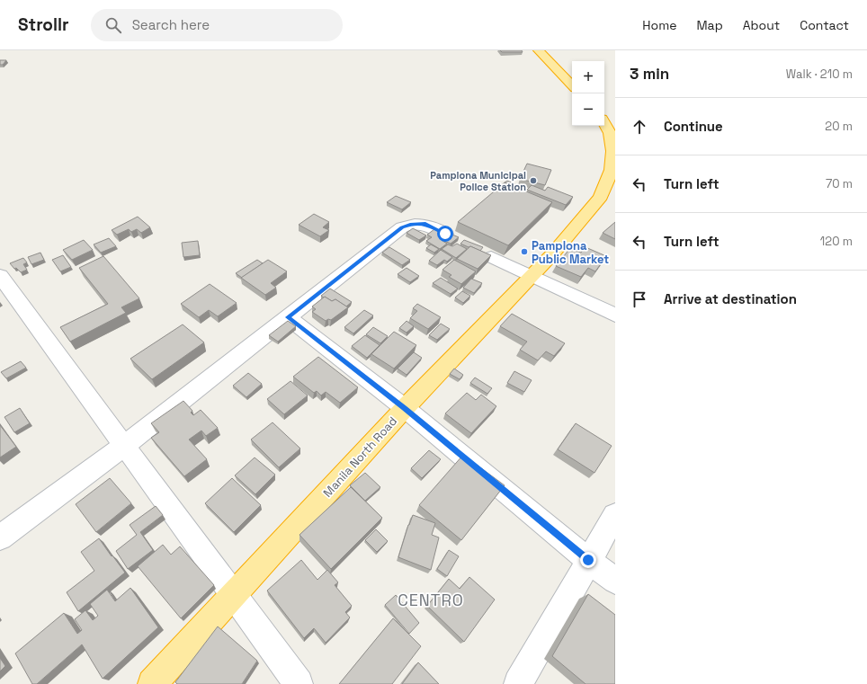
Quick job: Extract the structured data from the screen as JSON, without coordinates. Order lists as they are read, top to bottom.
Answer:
{
  "streets": {
    "highway": ["Manila North Road"]
  },
  "districts": ["CENTRO"],
  "places": ["Pamplona Municipal Police Station", "Pamplona Public Market"],
  "page": {
    "header": "Strollr",
    "search": "Search here",
    "nav": [
      "Home",
      "Map",
      "About",
      "Contact"
    ],
    "heading": ["3 min", "Walk · 210 m"],
    "map_buttons": ["+", "−"],
    "list": [
      ["Continue", "20 m"],
      ["Turn left", "70 m"],
      ["Turn left", "120 m"],
      "Arrive at destination"
    ]
  }
}
